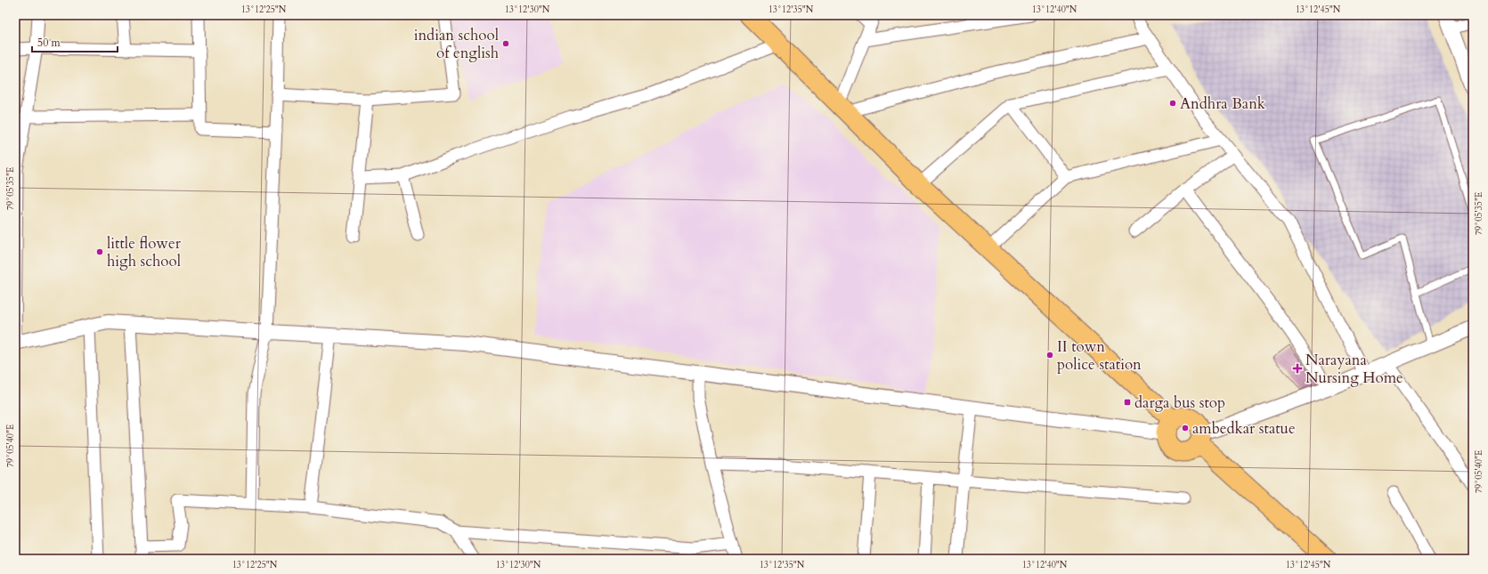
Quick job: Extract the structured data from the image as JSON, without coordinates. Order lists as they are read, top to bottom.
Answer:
{
  "places": {
    "other": [
      "indian school of english",
      "Andhra Bank",
      "little flower high school",
      "II town police station",
      "ambedkar statue"
    ],
    "health": ["Narayana Nursing Home"],
    "transit": ["darga bus stop"]
  },
  "scale_bar": "50 m",
  "coordinates": [
    "13°12'25\"N",
    "13°12'30\"N",
    "13°12'35\"N",
    "13°12'40\"N",
    "13°12'45\"N",
    "79°05'35\"E",
    "79°05'40\"E"
  ]
}
